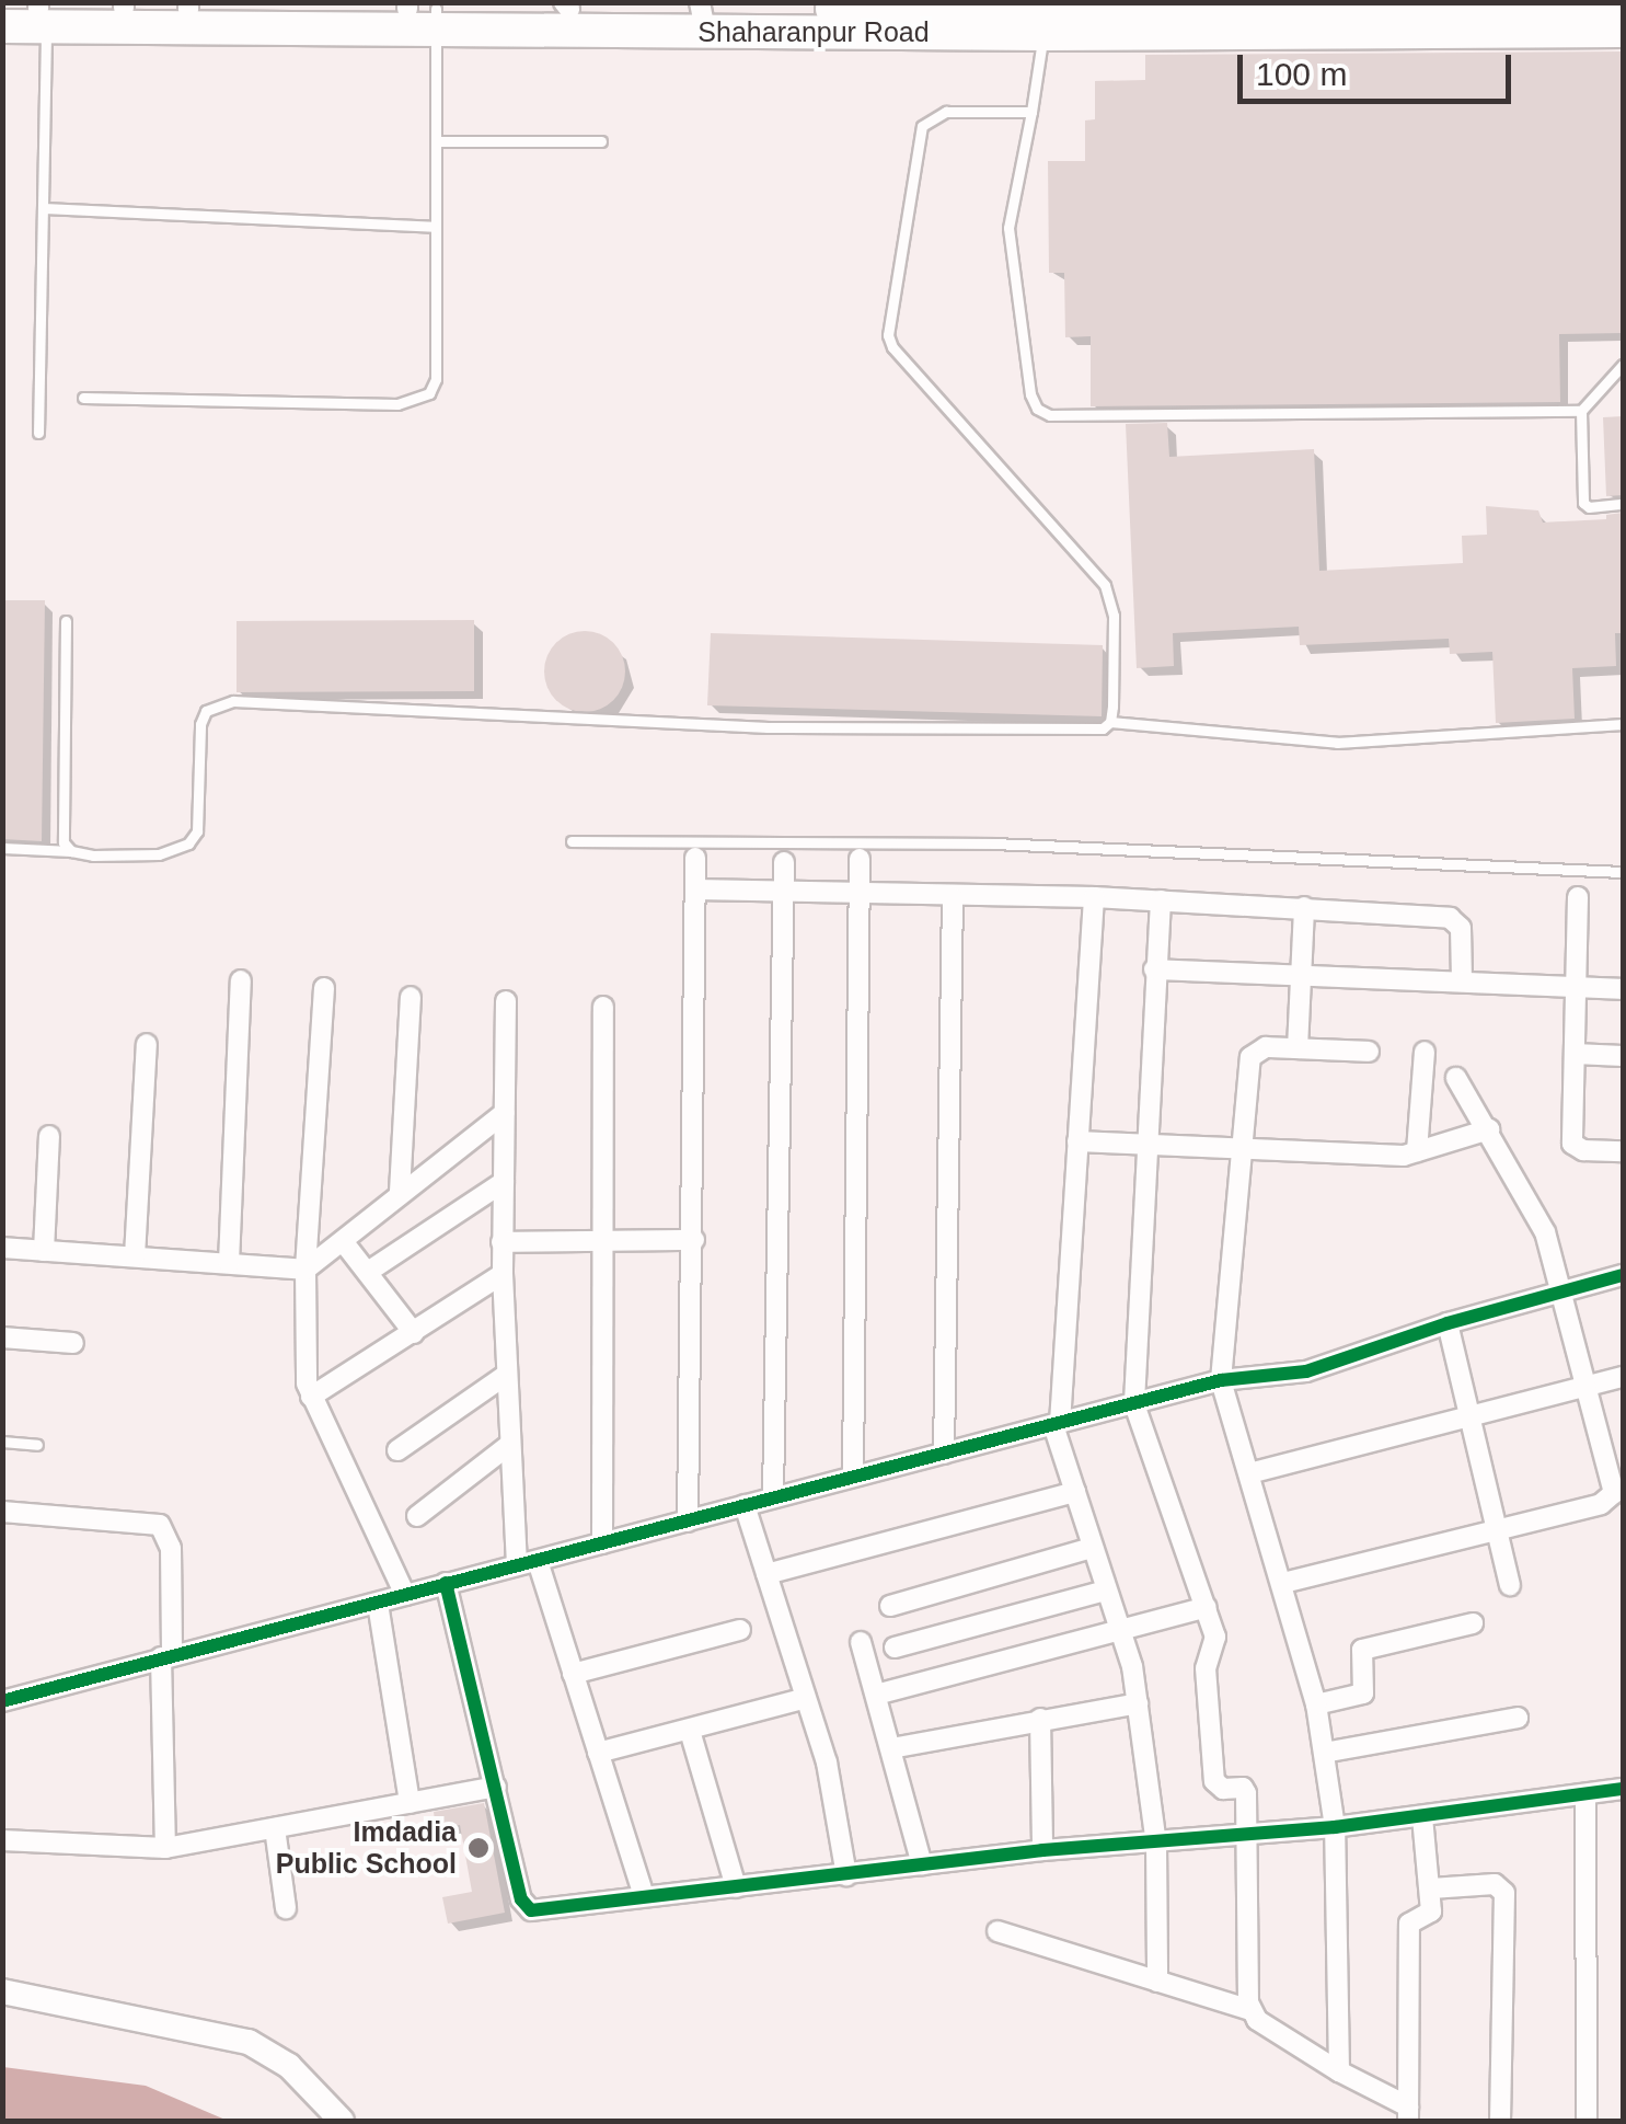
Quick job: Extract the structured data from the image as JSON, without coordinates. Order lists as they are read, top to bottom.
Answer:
{
  "streets": {
    "main road": ["Shaharanpur Road"]
  },
  "places": ["Imdadia Public School"],
  "scale_bar": "100 m"
}
